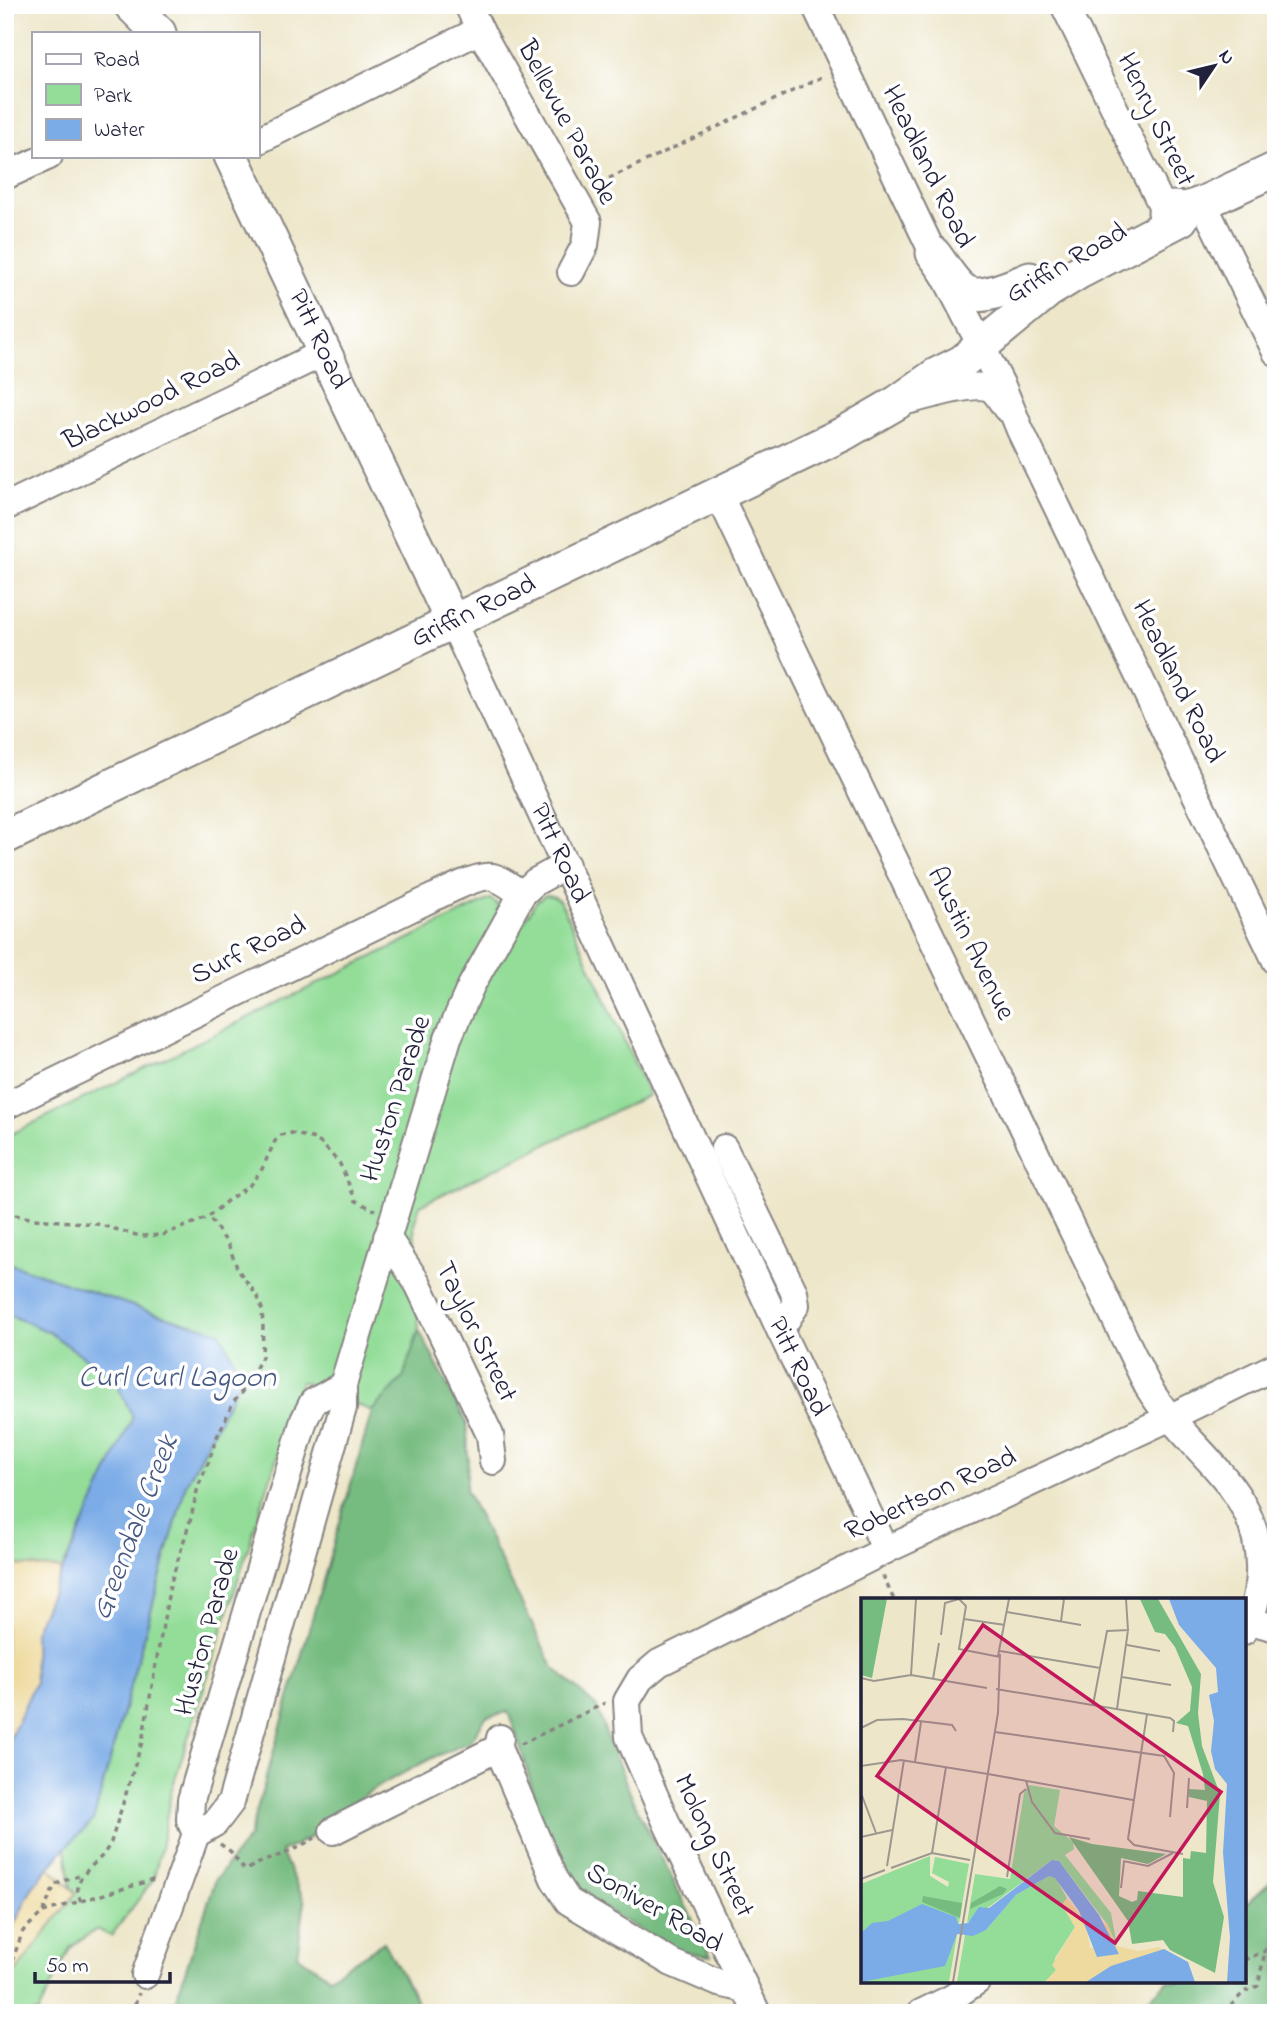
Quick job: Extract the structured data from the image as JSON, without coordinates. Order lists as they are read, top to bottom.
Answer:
{
  "streets": {
    "main road": ["Griffin Road", "Pitt Road"],
    "street": [
      "Henry Street",
      "Bellevue Parade",
      "Headland Road",
      "Blackwood Road",
      "Austin Avenue",
      "Surf Road",
      "Huston Parade",
      "Taylor Street",
      "Robertson Road",
      "Molong Street",
      "Soniver Road"
    ]
  },
  "crossings": [
    ["Henry Street", "Griffin Road"],
    ["Headland Road", "Griffin Road"],
    ["Griffin Road", "Pitt Road"],
    ["Griffin Road", "Austin Avenue"],
    ["Pitt Road", "Blackwood Road"],
    ["Pitt Road", "Huston Parade"],
    ["Pitt Road", "Robertson Road"],
    ["Austin Avenue", "Robertson Road"],
    ["Surf Road", "Huston Parade"],
    ["Huston Parade", "Taylor Street"],
    ["Robertson Road", "Molong Street"],
    ["Molong Street", "Soniver Road"]
  ],
  "water": ["Curl Curl Lagoon", "Greendale Creek"],
  "legend": ["Road", "Park", "Water"],
  "scale_bar": "50 m",
  "north": "top right"
}
